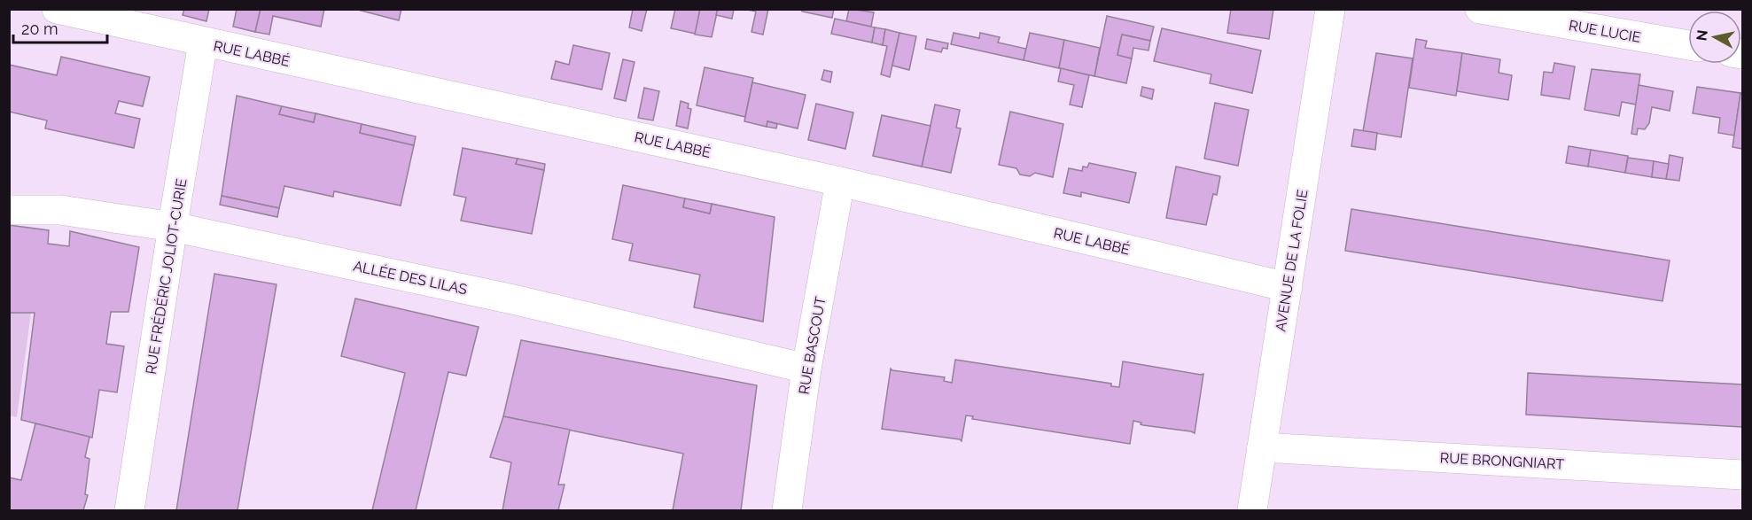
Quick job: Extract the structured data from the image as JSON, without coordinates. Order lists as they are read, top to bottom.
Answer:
{
  "streets": {
    "street": [
      "RUE LUCIE",
      "RUE LABBÉ",
      "AVENUE DE LA FOLIE",
      "RUE FRÉDÉRIC JOLIOT-CURIE",
      "ALLÉE DES LILAS",
      "RUE BASCOUT",
      "RUE BRONGNIART"
    ]
  },
  "crossings": [
    ["RUE LABBÉ", "AVENUE DE LA FOLIE"],
    ["RUE LABBÉ", "RUE FRÉDÉRIC JOLIOT-CURIE"],
    ["RUE LABBÉ", "RUE BASCOUT"],
    ["AVENUE DE LA FOLIE", "RUE BRONGNIART"],
    ["RUE FRÉDÉRIC JOLIOT-CURIE", "ALLÉE DES LILAS"],
    ["ALLÉE DES LILAS", "RUE BASCOUT"]
  ],
  "scale_bar": "20 m",
  "north": "left"
}
